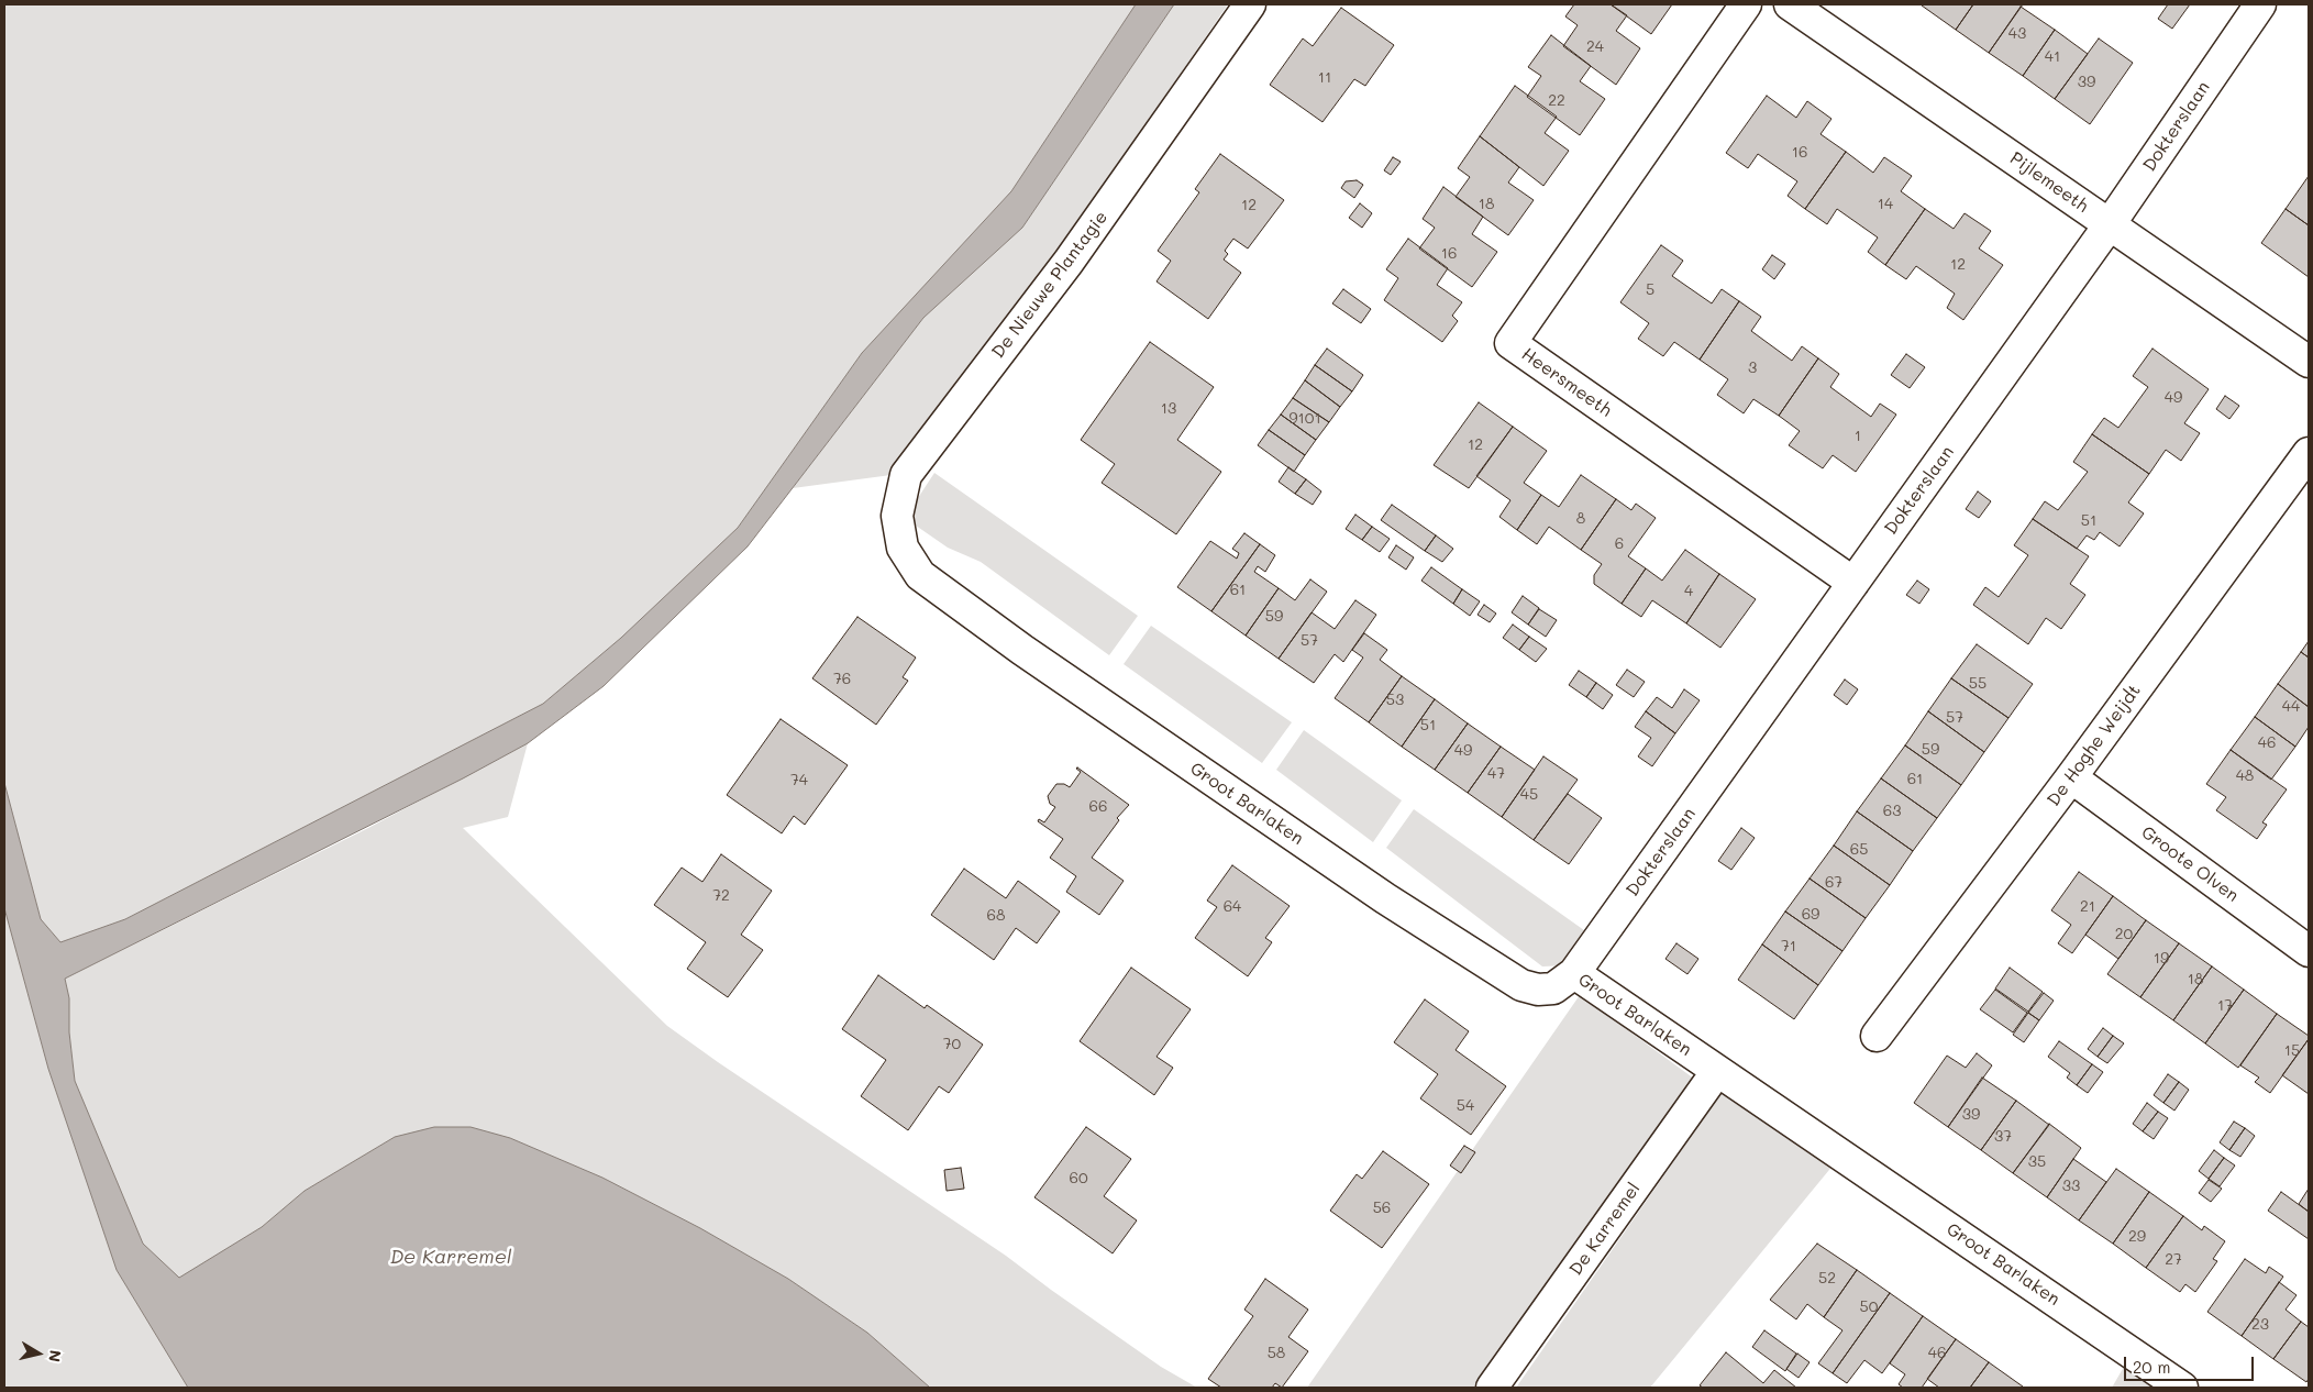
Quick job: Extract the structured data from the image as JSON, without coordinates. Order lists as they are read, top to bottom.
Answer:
{
  "streets": {
    "street": [
      "Dokterslaan",
      "Pijlemeeth",
      "De Nieuwe Plantagie",
      "Heersmeeth",
      "De Hoghe Weijdt",
      "Groot Barlaken",
      "Groote Olven",
      "De Karremel"
    ]
  },
  "crossings": [
    ["Dokterslaan", "Pijlemeeth"],
    ["Dokterslaan", "Heersmeeth"],
    ["Dokterslaan", "Groot Barlaken"],
    ["De Nieuwe Plantagie", "Groot Barlaken"],
    ["De Hoghe Weijdt", "Groote Olven"],
    ["Groot Barlaken", "De Karremel"]
  ],
  "water": ["De Karremel"],
  "house_numbers": [
    "43",
    "24",
    "41",
    "11",
    "39",
    "22",
    "16",
    "18",
    "14",
    "12",
    "16",
    "12",
    "5",
    "3",
    "49",
    "13",
    "9101",
    "1",
    "12",
    "8",
    "51",
    "6",
    "61",
    "4",
    "59",
    "57",
    "76",
    "55",
    "53",
    "44",
    "57",
    "51",
    "46",
    "59",
    "49",
    "47",
    "48",
    "61",
    "74",
    "45",
    "66",
    "63",
    "65",
    "67",
    "72",
    "64",
    "21",
    "69",
    "68",
    "20",
    "71",
    "19",
    "18",
    "17",
    "70",
    "15",
    "54",
    "39",
    "37",
    "35",
    "60",
    "33",
    "56",
    "29",
    "27",
    "52",
    "50",
    "23",
    "58",
    "46"
  ],
  "scale_bar": "20 m",
  "north": "right"
}
